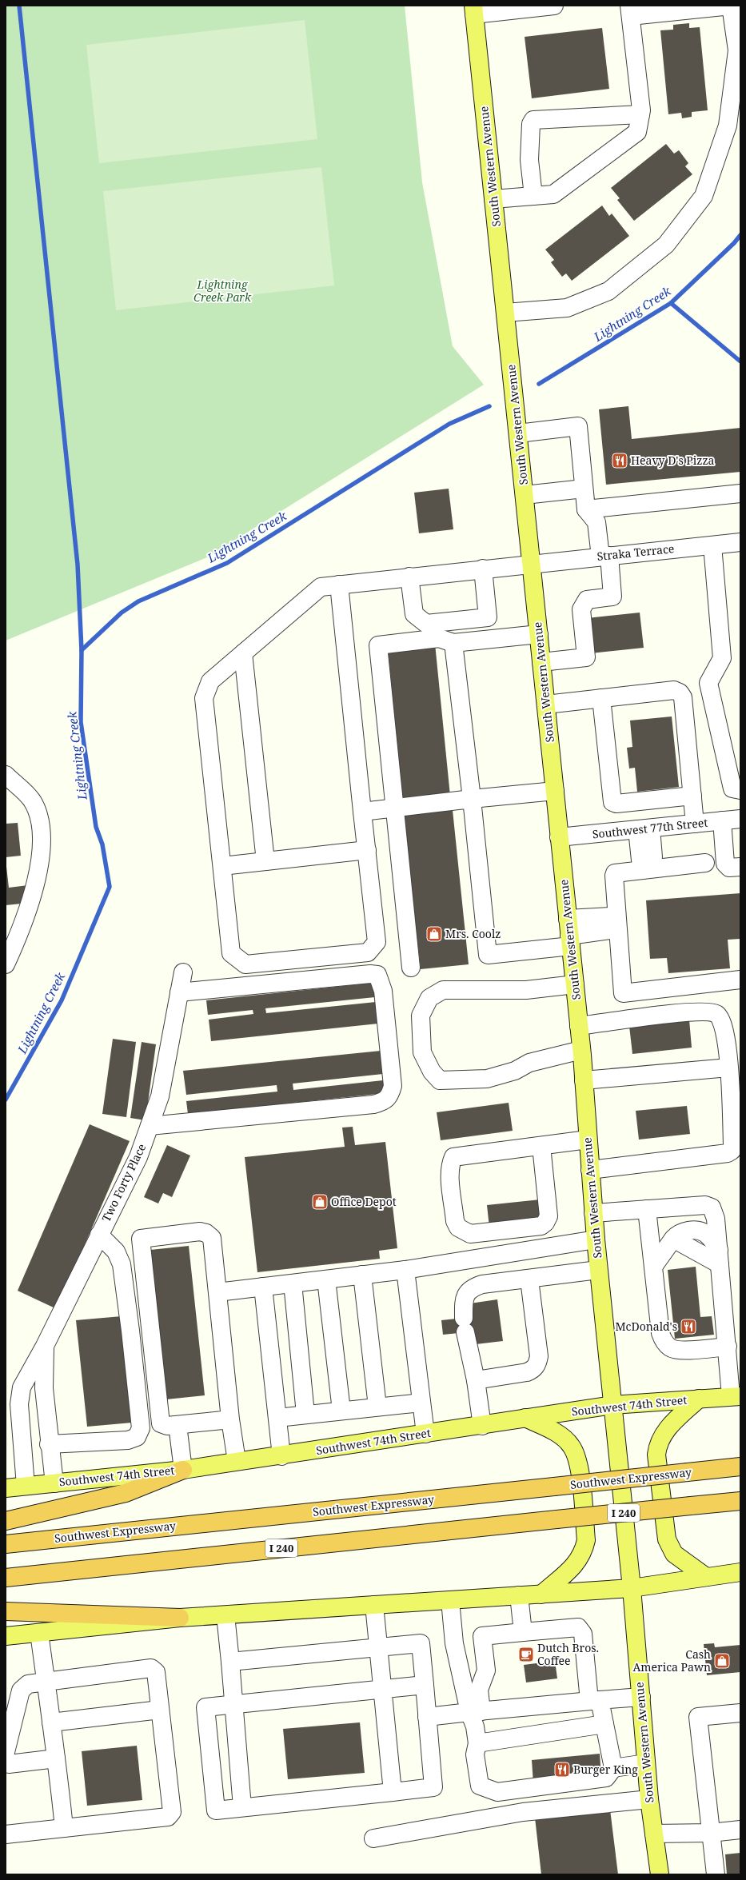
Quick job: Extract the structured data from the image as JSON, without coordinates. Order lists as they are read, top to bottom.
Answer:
{
  "streets": {
    "highway": ["Southwest Expressway", "I 240"],
    "main road": ["South Western Avenue", "Southwest 74th Street"],
    "street": ["Straka Terrace", "Southwest 77th Street", "Two Forty Place"]
  },
  "crossings": [
    ["South Western Avenue", "Straka Terrace"],
    ["South Western Avenue", "Southwest 77th Street"],
    ["South Western Avenue", "Southwest 74th Street"],
    ["Two Forty Place", "Southwest 74th Street"]
  ],
  "water": ["Lightning Creek"],
  "parks": ["Lightning Creek Park"],
  "places": {
    "restaurant": ["Heavy D's Pizza", "McDonald's", "Burger King"],
    "shop": ["Mrs. Coolz", "Office Depot", "Cash America Pawn"],
    "cafe": ["Dutch Bros. Coffee"]
  }
}
